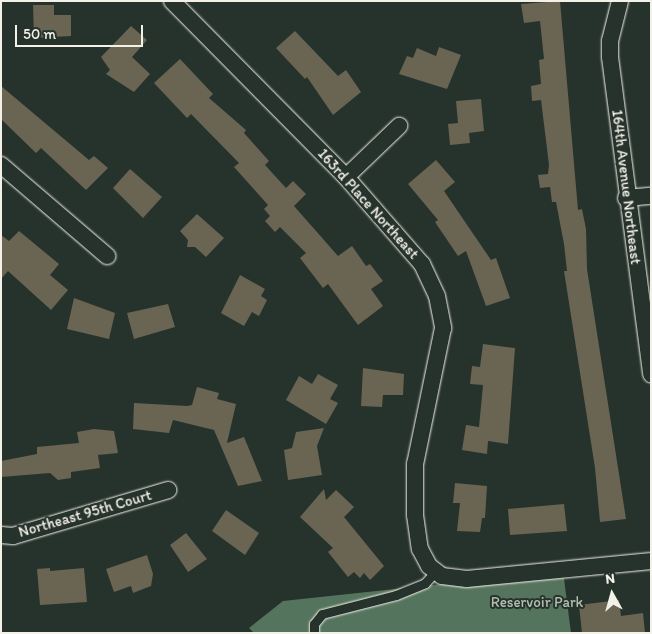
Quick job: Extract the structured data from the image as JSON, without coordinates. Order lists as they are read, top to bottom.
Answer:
{
  "streets": {
    "street": ["164th Avenue Northeast", "163rd Place Northeast", "Northeast 95th Court"]
  },
  "parks": ["Reservoir Park"],
  "scale_bar": "50 m",
  "north": "top"
}
